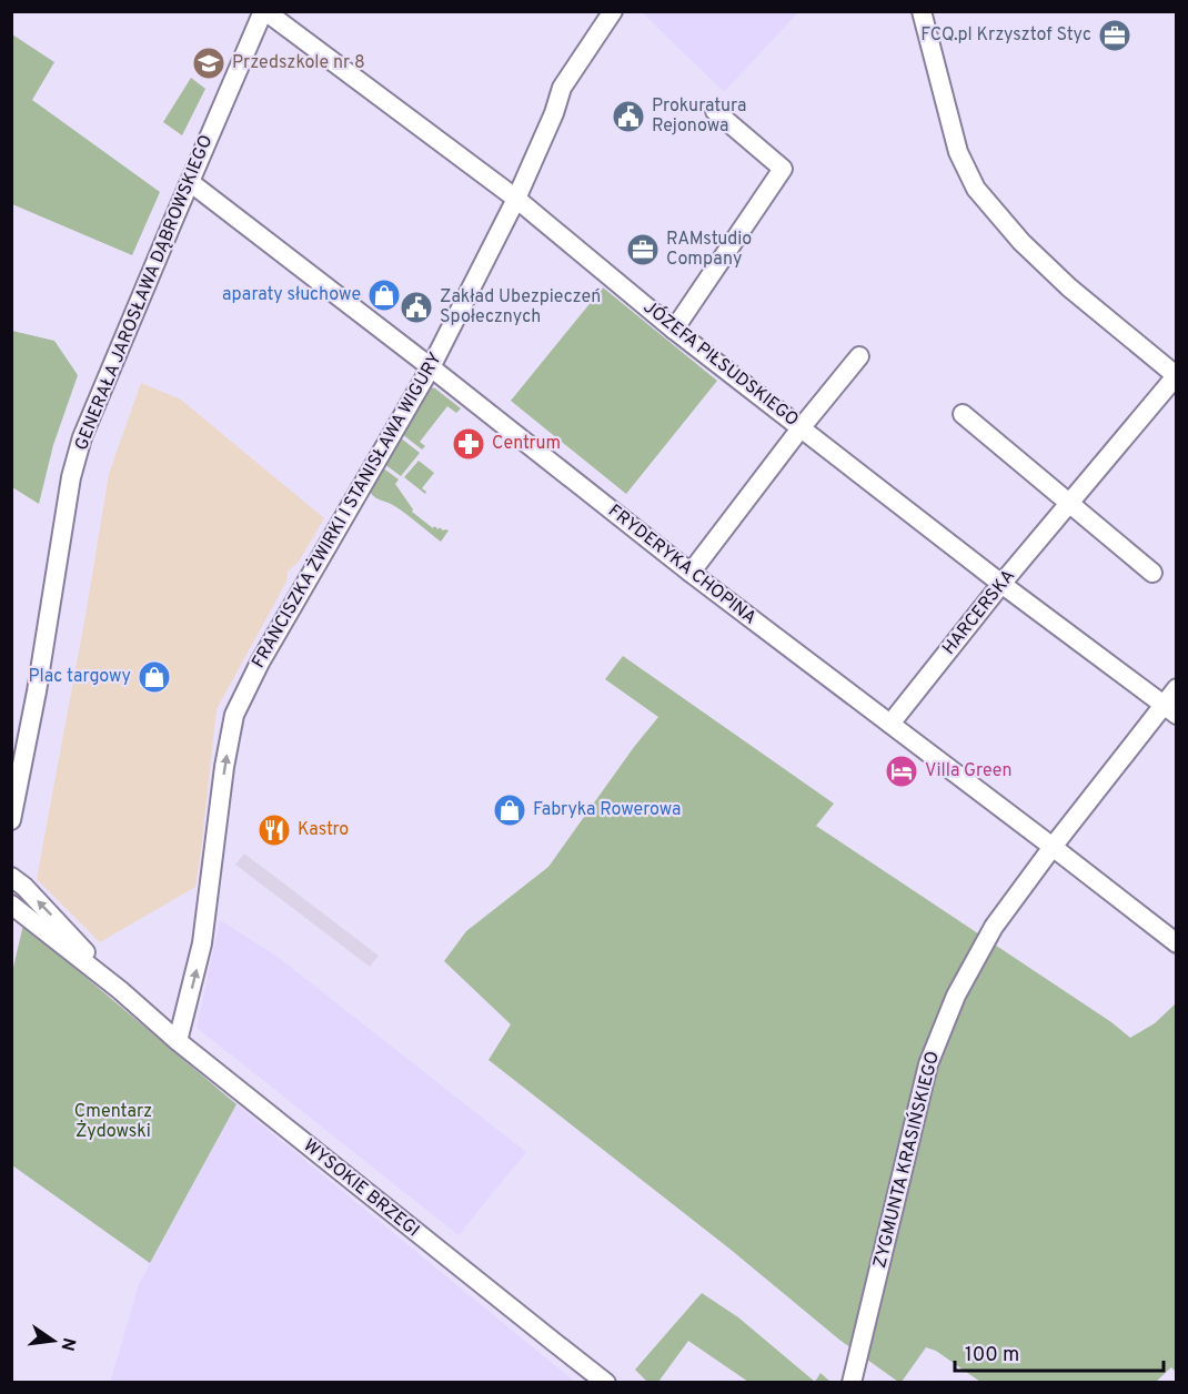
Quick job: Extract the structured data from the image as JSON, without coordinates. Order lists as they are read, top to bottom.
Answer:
{
  "streets": {
    "street": [
      "GENERAŁA JAROSŁAWA DĄBROWSKIEGO",
      "JÓZEFA PIŁSUDSKIEGO",
      "FRANCISZKA ŻWIRKI I STANISŁAWA WIGURY",
      "FRYDERYKA CHOPINA",
      "HARCERSKA",
      "ZYGMUNTA KRASIŃSKIEGO",
      "WYSOKIE BRZEGI"
    ]
  },
  "crossings": [
    ["GENERAŁA JAROSŁAWA DĄBROWSKIEGO", "JÓZEFA PIŁSUDSKIEGO"],
    ["GENERAŁA JAROSŁAWA DĄBROWSKIEGO", "FRYDERYKA CHOPINA"],
    ["JÓZEFA PIŁSUDSKIEGO", "FRANCISZKA ŻWIRKI I STANISŁAWA WIGURY"],
    ["JÓZEFA PIŁSUDSKIEGO", "HARCERSKA"],
    ["JÓZEFA PIŁSUDSKIEGO", "ZYGMUNTA KRASIŃSKIEGO"],
    ["FRANCISZKA ŻWIRKI I STANISŁAWA WIGURY", "FRYDERYKA CHOPINA"],
    ["FRANCISZKA ŻWIRKI I STANISŁAWA WIGURY", "WYSOKIE BRZEGI"],
    ["FRYDERYKA CHOPINA", "HARCERSKA"],
    ["FRYDERYKA CHOPINA", "ZYGMUNTA KRASIŃSKIEGO"]
  ],
  "one_way": ["FRANCISZKA ŻWIRKI I STANISŁAWA WIGURY"],
  "parks": ["Cmentarz Żydowski"],
  "places": {
    "office": ["FCQ.pl Krzysztof Styc", "RAMstudio Company"],
    "school or university": ["Przedszkole nr 8"],
    "public building": ["Prokuratura Rejonowa", "Zakład Ubezpieczeń Społecznych"],
    "shop": ["aparaty słuchowe", "Plac targowy", "Fabryka Rowerowa"],
    "pharmacy": ["Centrum"],
    "hotel": ["Villa Green"],
    "restaurant": ["Kastro"]
  },
  "scale_bar": "100 m",
  "north": "right"
}
